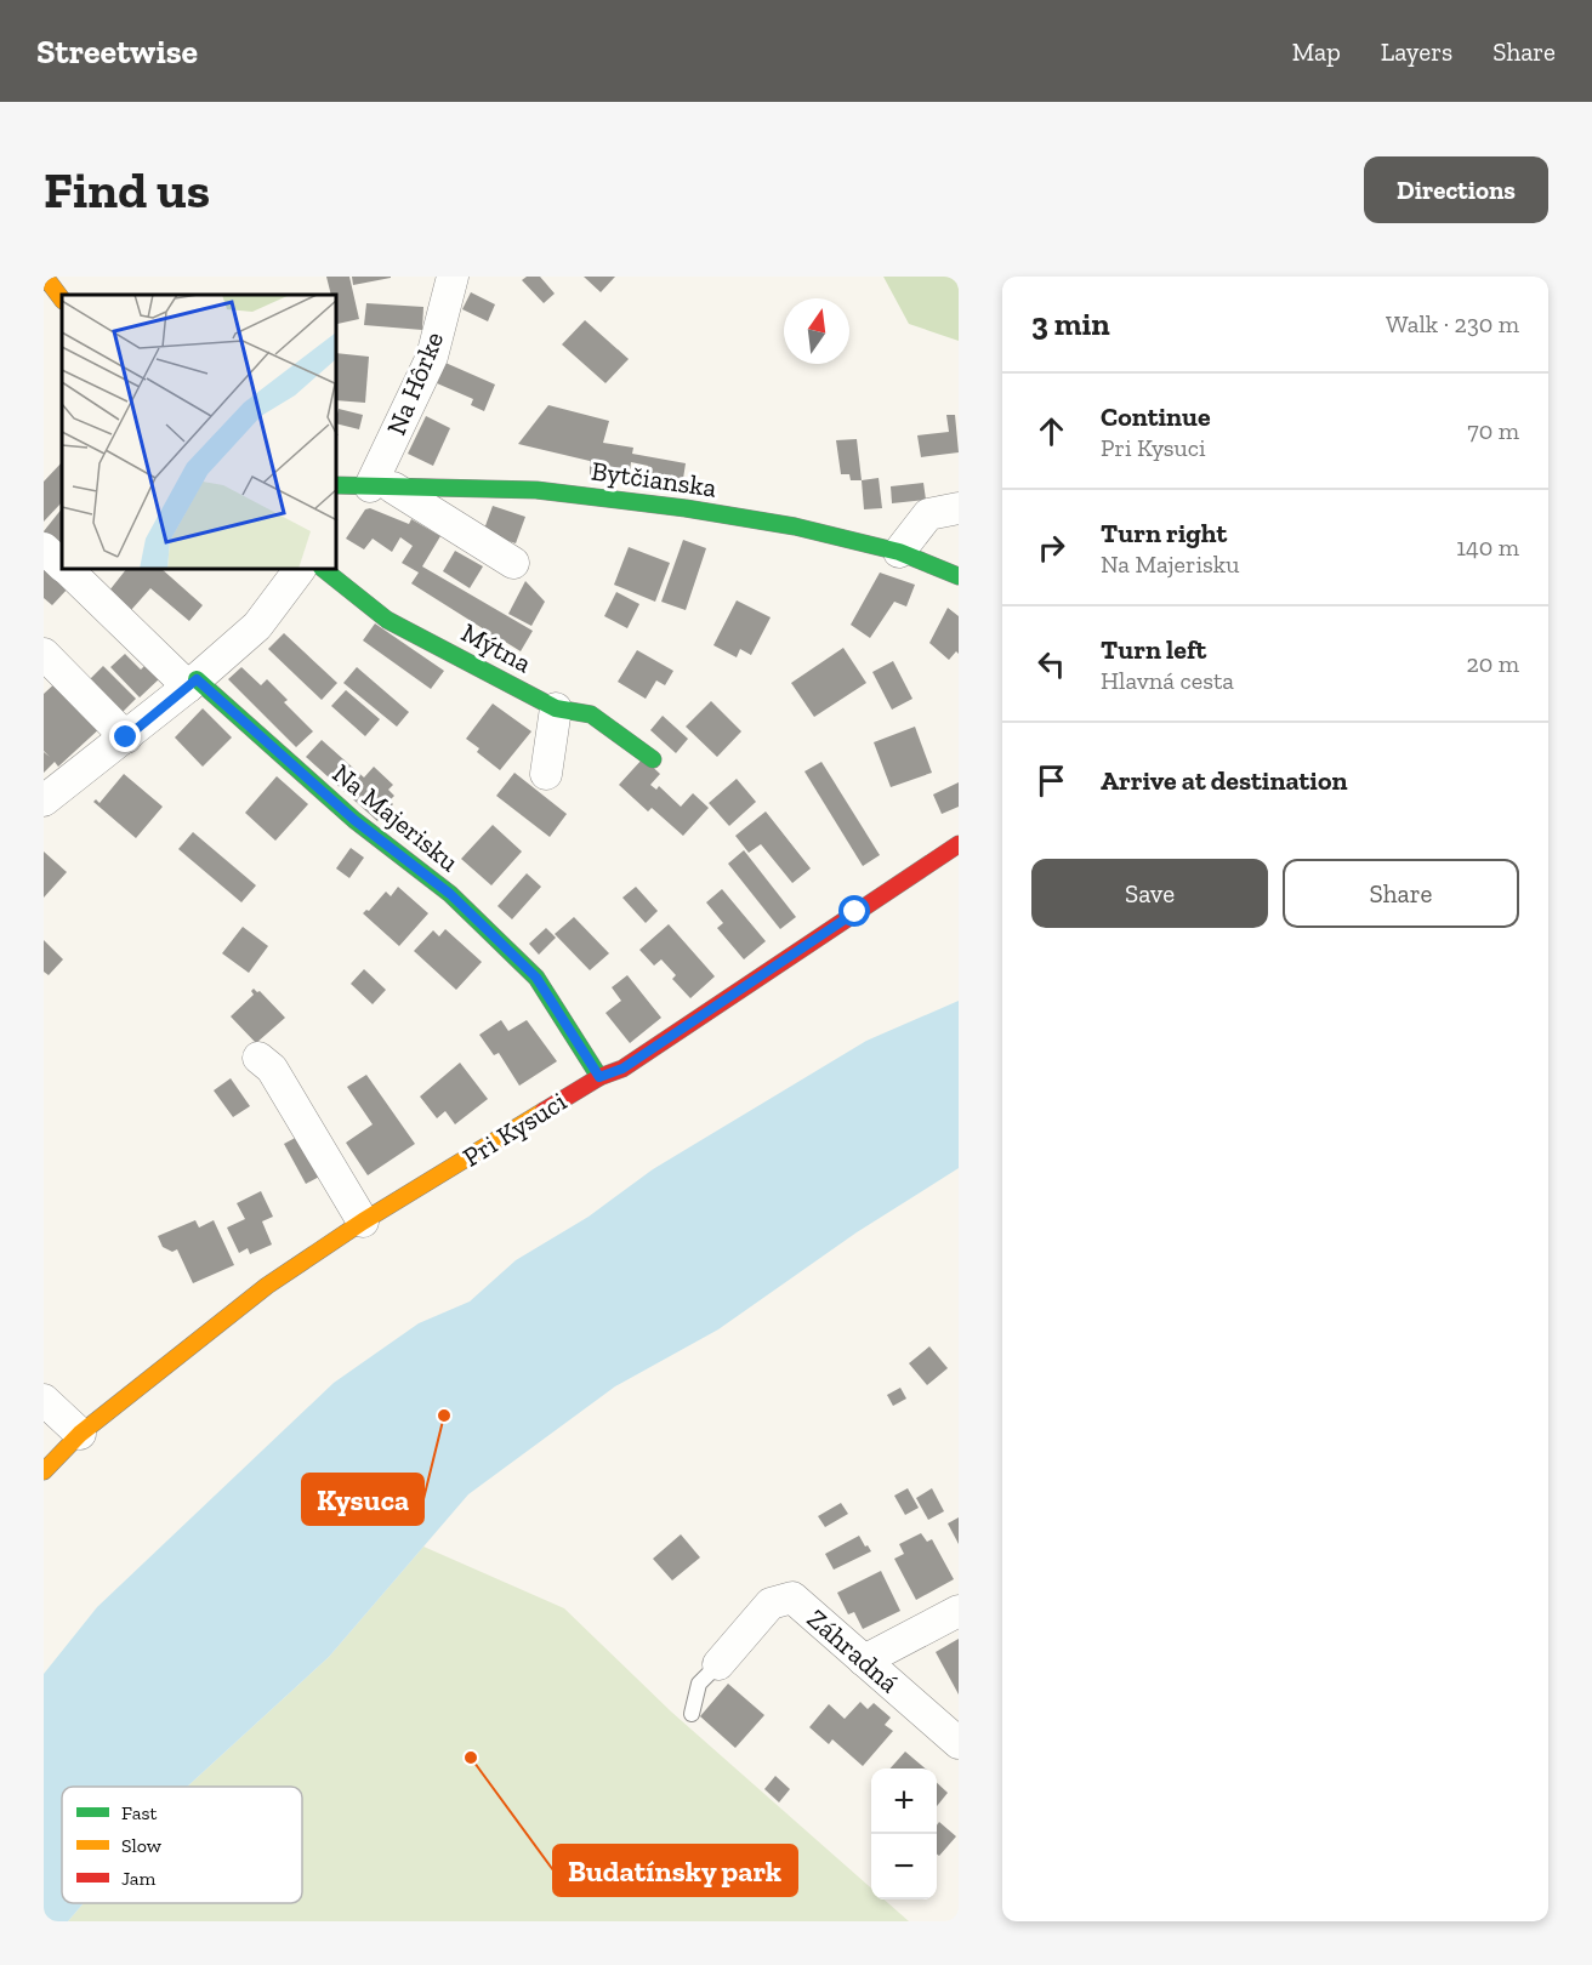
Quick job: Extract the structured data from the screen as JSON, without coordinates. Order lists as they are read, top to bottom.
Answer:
{
  "streets": {
    "street": [
      "Na Hôrke",
      "Bytčianska",
      "Mýtna",
      "Na Majerisku",
      "Pri Kysuci",
      "Záhradná"
    ]
  },
  "crossings": [
    ["Na Hôrke", "Bytčianska"],
    ["Na Majerisku", "Pri Kysuci"]
  ],
  "places": ["Kysuca", "Budatínsky park"],
  "legend": ["Fast", "Slow", "Jam"],
  "north": "top",
  "page": {
    "header": "Streetwise",
    "nav": ["Map", "Layers", "Share"],
    "buttons": [
      "Directions",
      ["Save", "Share"]
    ],
    "title": "Find us",
    "heading": ["3 min", "Walk · 230 m"],
    "list": [
      ["Continue", "Pri Kysuci", "70 m"],
      ["Turn right", "Na Majerisku", "140 m"],
      ["Turn left", "Hlavná cesta", "20 m"],
      "Arrive at destination"
    ],
    "map_buttons": ["+", "−"]
  }
}
